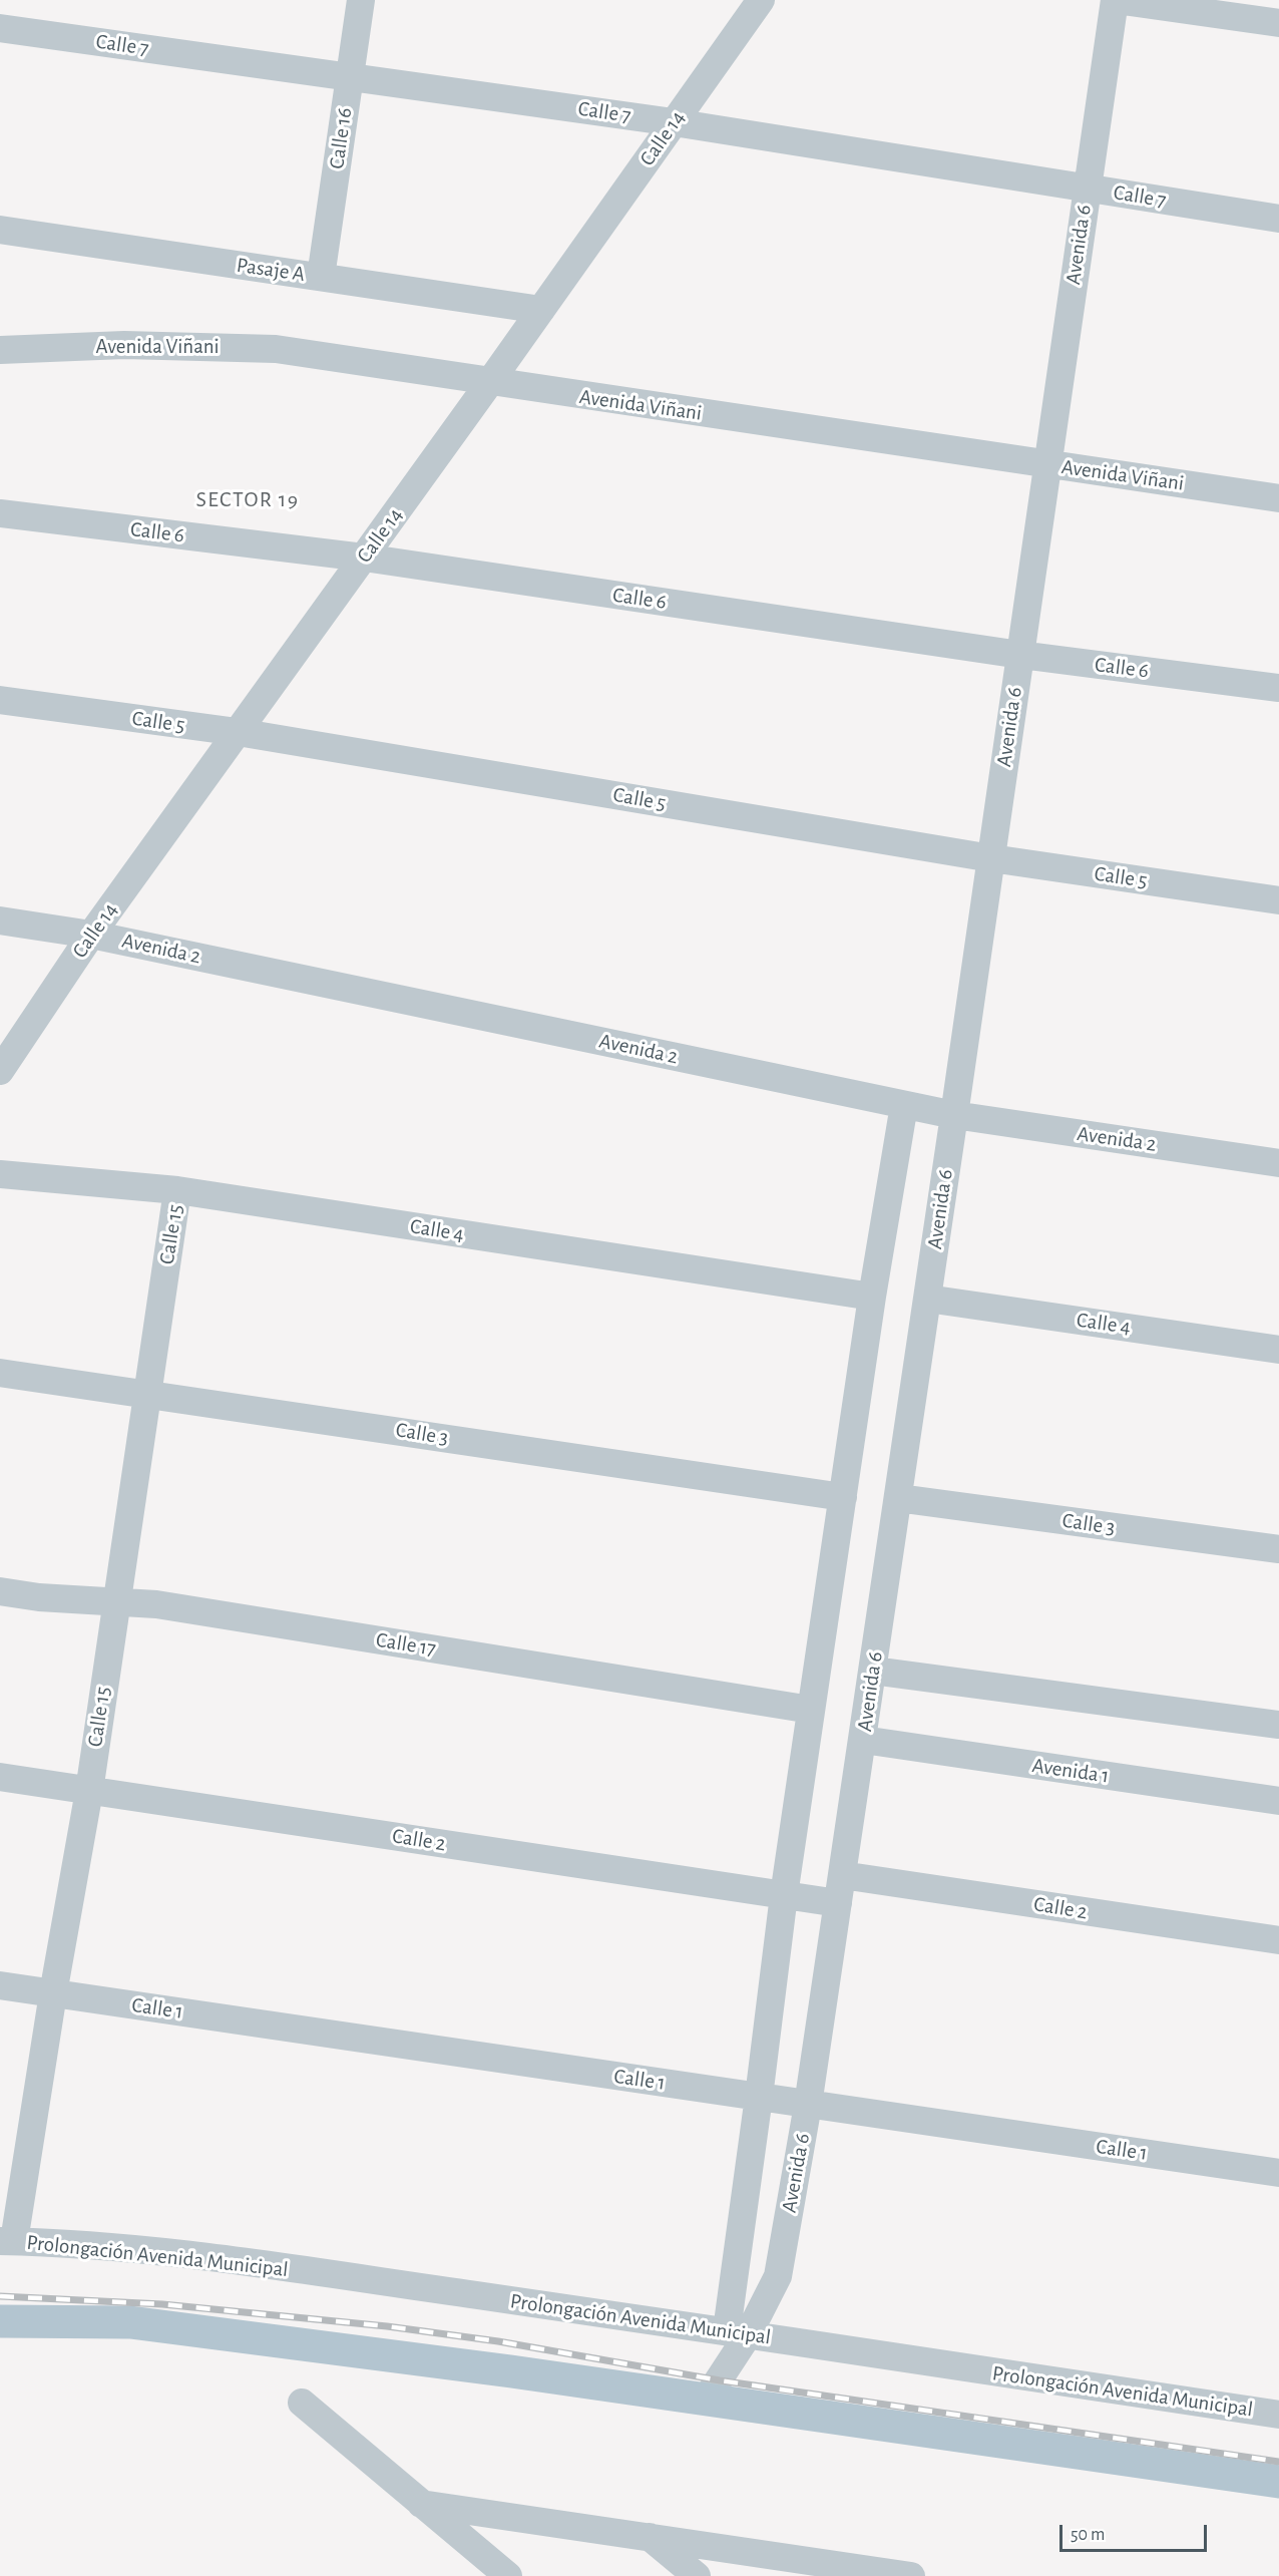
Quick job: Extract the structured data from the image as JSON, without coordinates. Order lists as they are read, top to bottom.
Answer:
{
  "streets": {
    "street": [
      "Calle 7",
      "Calle 16",
      "Calle 14",
      "Avenida 6",
      "Pasaje A",
      "Avenida Viñani",
      "Calle 6",
      "Calle 5",
      "Avenida 2",
      "Calle 4",
      "Calle 15",
      "Calle 3",
      "Calle 17",
      "Avenida 1",
      "Calle 2",
      "Calle 1",
      "Prolongación Avenida Municipal"
    ]
  },
  "crossings": [
    ["Calle 7", "Calle 16"],
    ["Calle 7", "Calle 14"],
    ["Calle 7", "Avenida 6"],
    ["Calle 16", "Pasaje A"],
    ["Calle 14", "Pasaje A"],
    ["Calle 14", "Avenida Viñani"],
    ["Calle 14", "Calle 6"],
    ["Calle 14", "Calle 5"],
    ["Calle 14", "Avenida 2"],
    ["Avenida 6", "Avenida Viñani"],
    ["Avenida 6", "Calle 6"],
    ["Avenida 6", "Calle 5"],
    ["Avenida 6", "Avenida 2"],
    ["Avenida 6", "Calle 4"],
    ["Avenida 6", "Calle 3"],
    ["Avenida 6", "Calle 17"],
    ["Avenida 6", "Avenida 1"],
    ["Avenida 6", "Calle 2"],
    ["Avenida 6", "Calle 1"],
    ["Avenida 6", "Prolongación Avenida Municipal"],
    ["Calle 4", "Calle 15"],
    ["Calle 15", "Calle 3"],
    ["Calle 15", "Calle 17"],
    ["Calle 15", "Calle 2"],
    ["Calle 15", "Calle 1"],
    ["Calle 15", "Prolongación Avenida Municipal"]
  ],
  "districts": ["SECTOR 19"],
  "scale_bar": "50 m"
}
